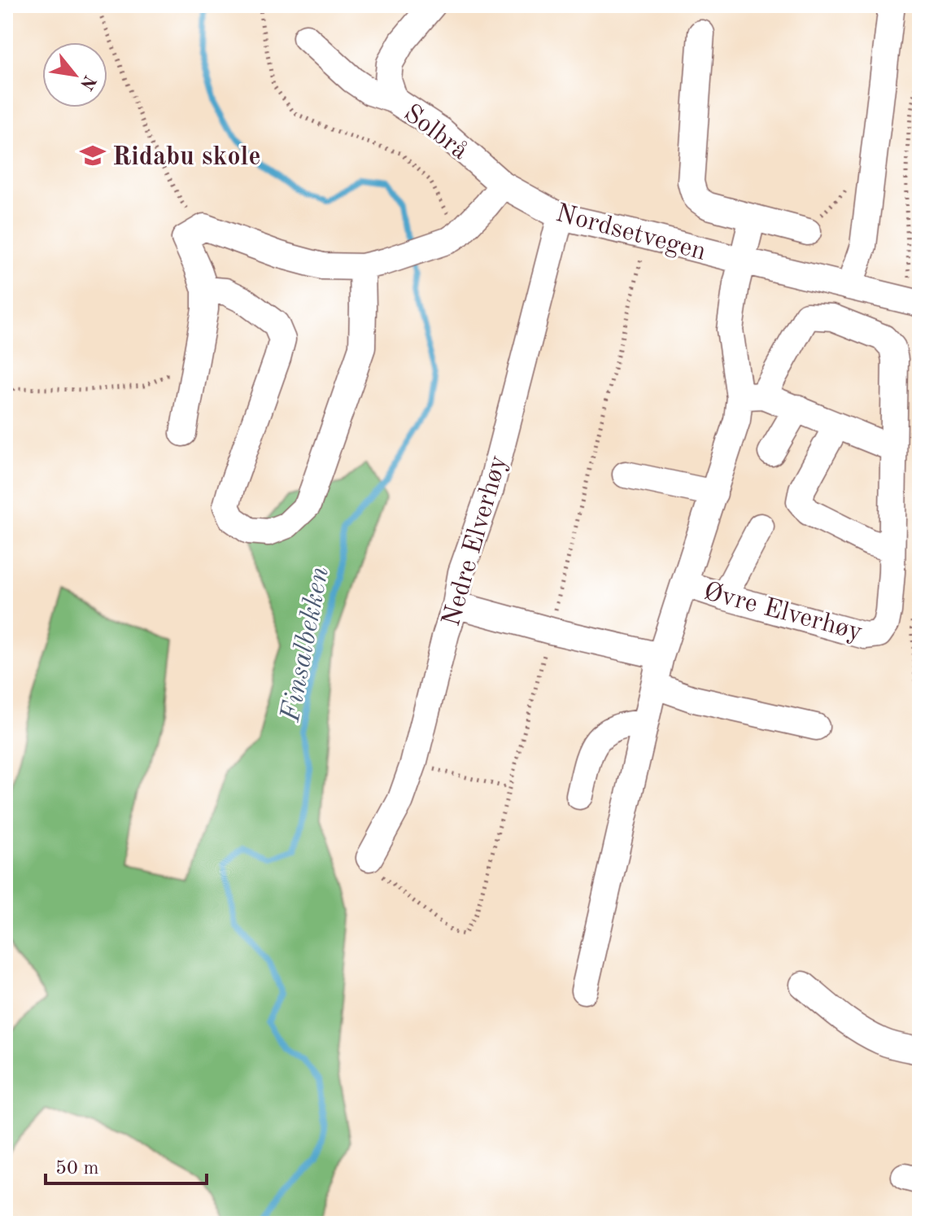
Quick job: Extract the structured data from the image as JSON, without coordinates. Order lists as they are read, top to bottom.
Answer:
{
  "streets": {
    "street": [
      "Solbrå",
      "Nordsetvegen",
      "Nedre Elverhøy",
      "Øvre Elverhøy"
    ]
  },
  "crossings": [
    ["Solbrå", "Nordsetvegen"],
    ["Nordsetvegen", "Nedre Elverhøy"],
    ["Nordsetvegen", "Øvre Elverhøy"]
  ],
  "water": ["Finsalbekken"],
  "places": {
    "school or university": ["Ridabu skole"]
  },
  "scale_bar": "50 m",
  "north": "bottom right"
}
